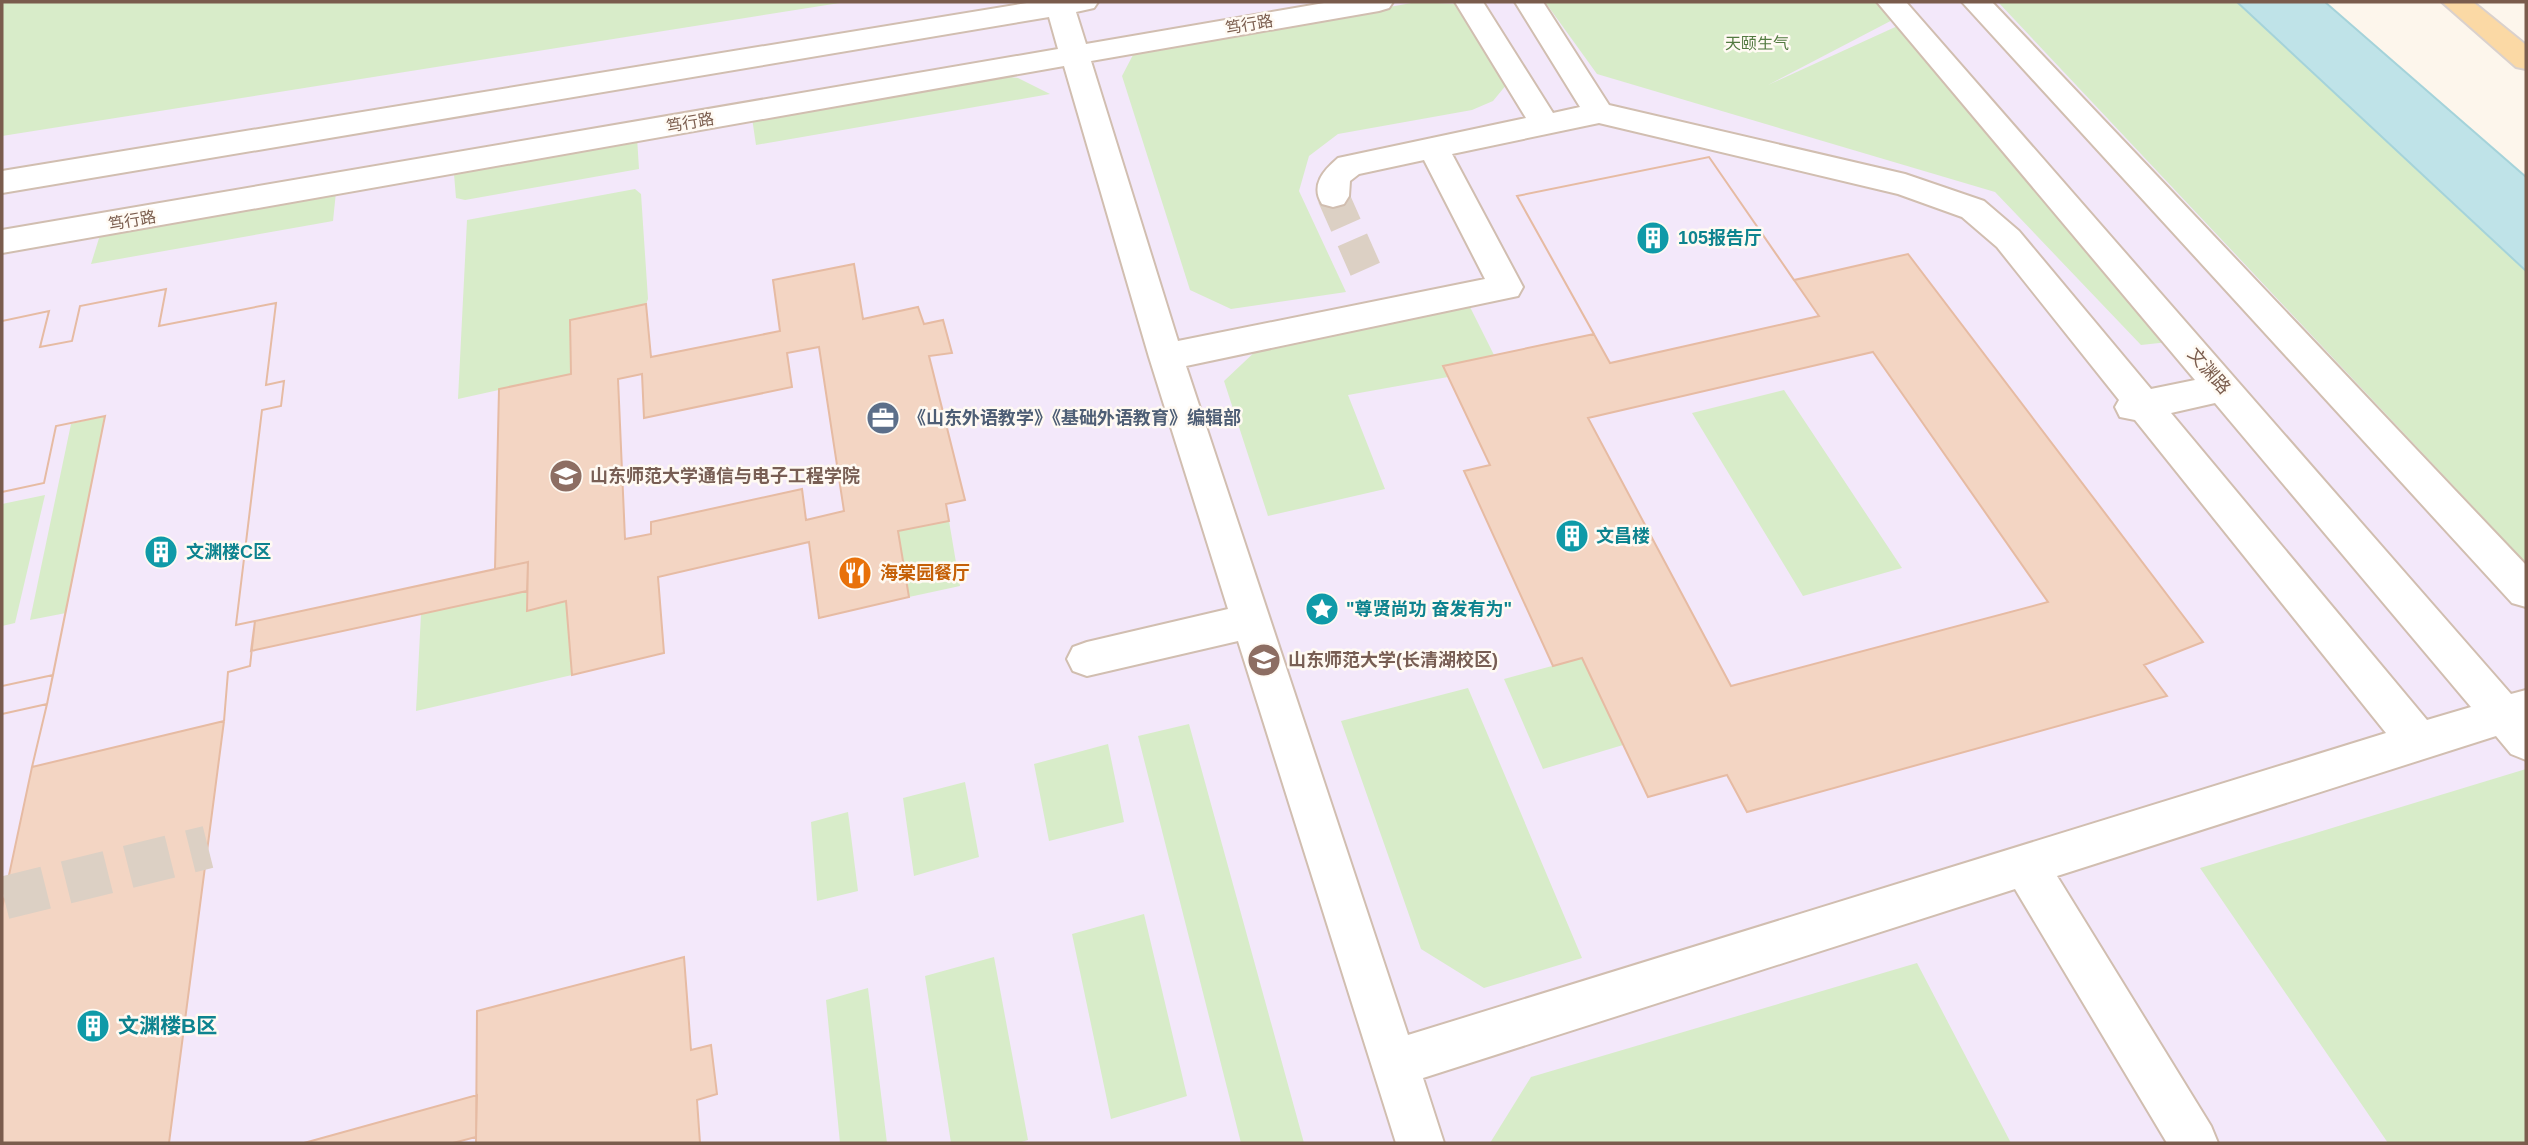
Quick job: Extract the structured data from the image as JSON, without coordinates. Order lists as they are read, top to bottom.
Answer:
{
  "streets": {
    "street": ["笃行路", "文渊路"]
  },
  "parks": ["天颐生气"],
  "places": {
    "building": [
      "105报告厅",
      "文昌楼",
      "文渊楼C区",
      "文渊楼B区"
    ],
    "office": ["《山东外语教学》《基础外语教育》编辑部"],
    "school or university": ["山东师范大学通信与电子工程学院", "山东师范大学(长清湖校区)"],
    "restaurant": ["海棠园餐厅"],
    "place": ["\"尊贤尚功 奋发有为\""]
  }
}
